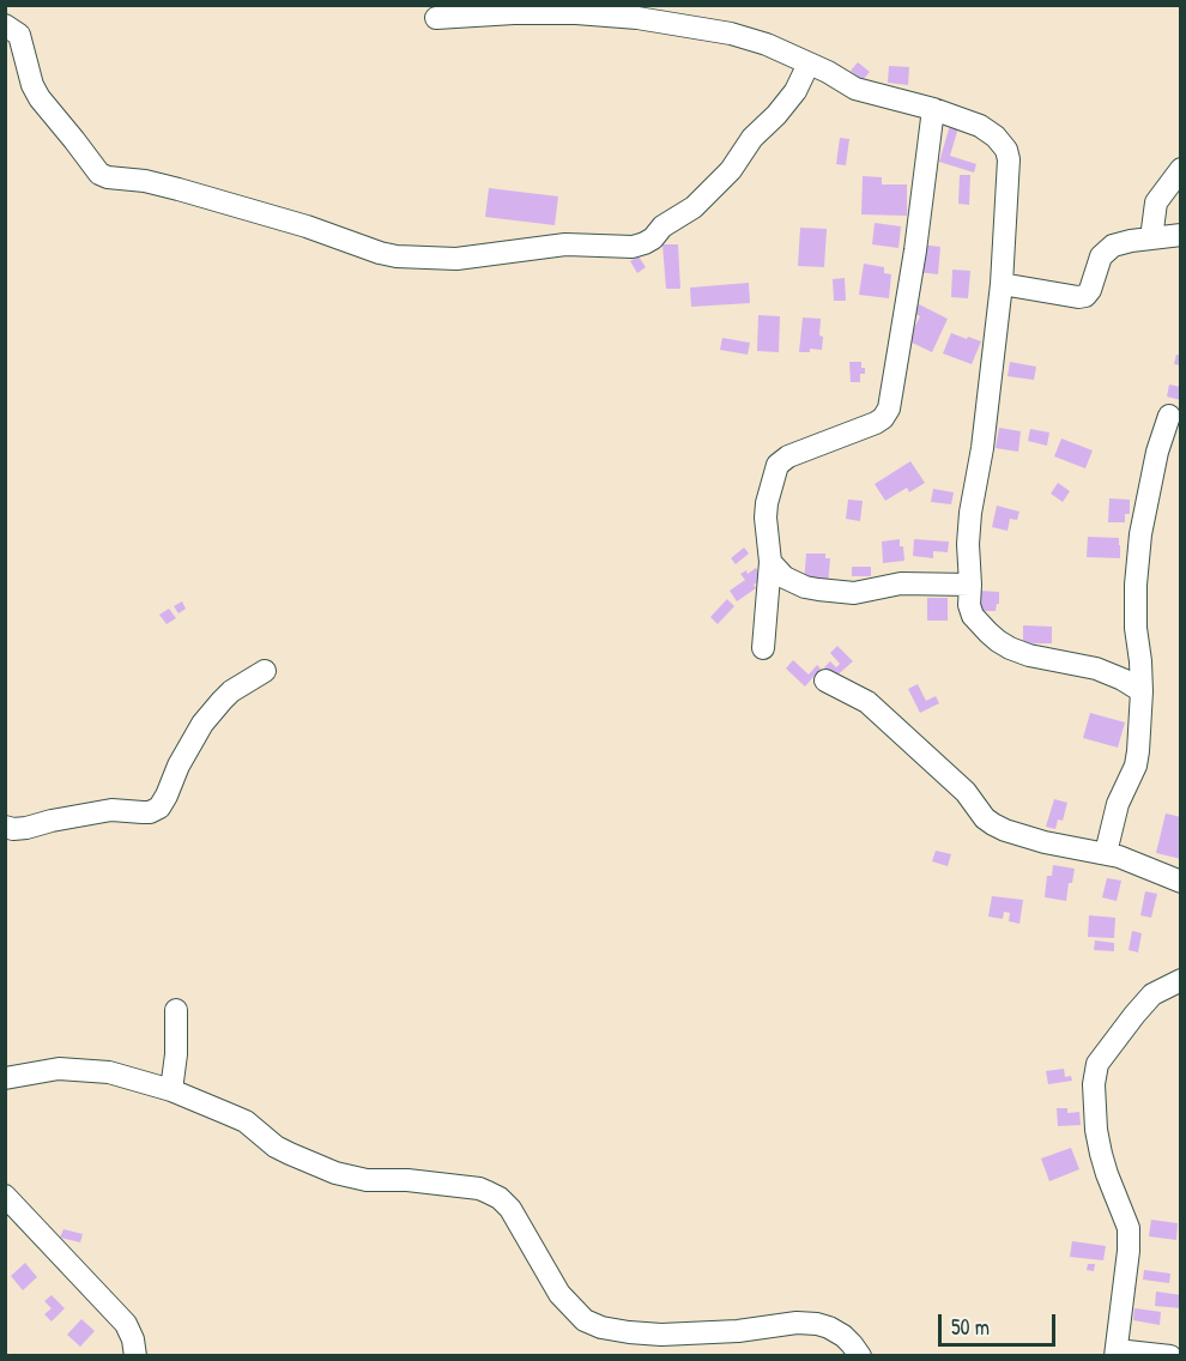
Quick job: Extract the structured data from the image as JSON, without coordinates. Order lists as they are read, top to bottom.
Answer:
{
  "scale_bar": "50 m"
}
